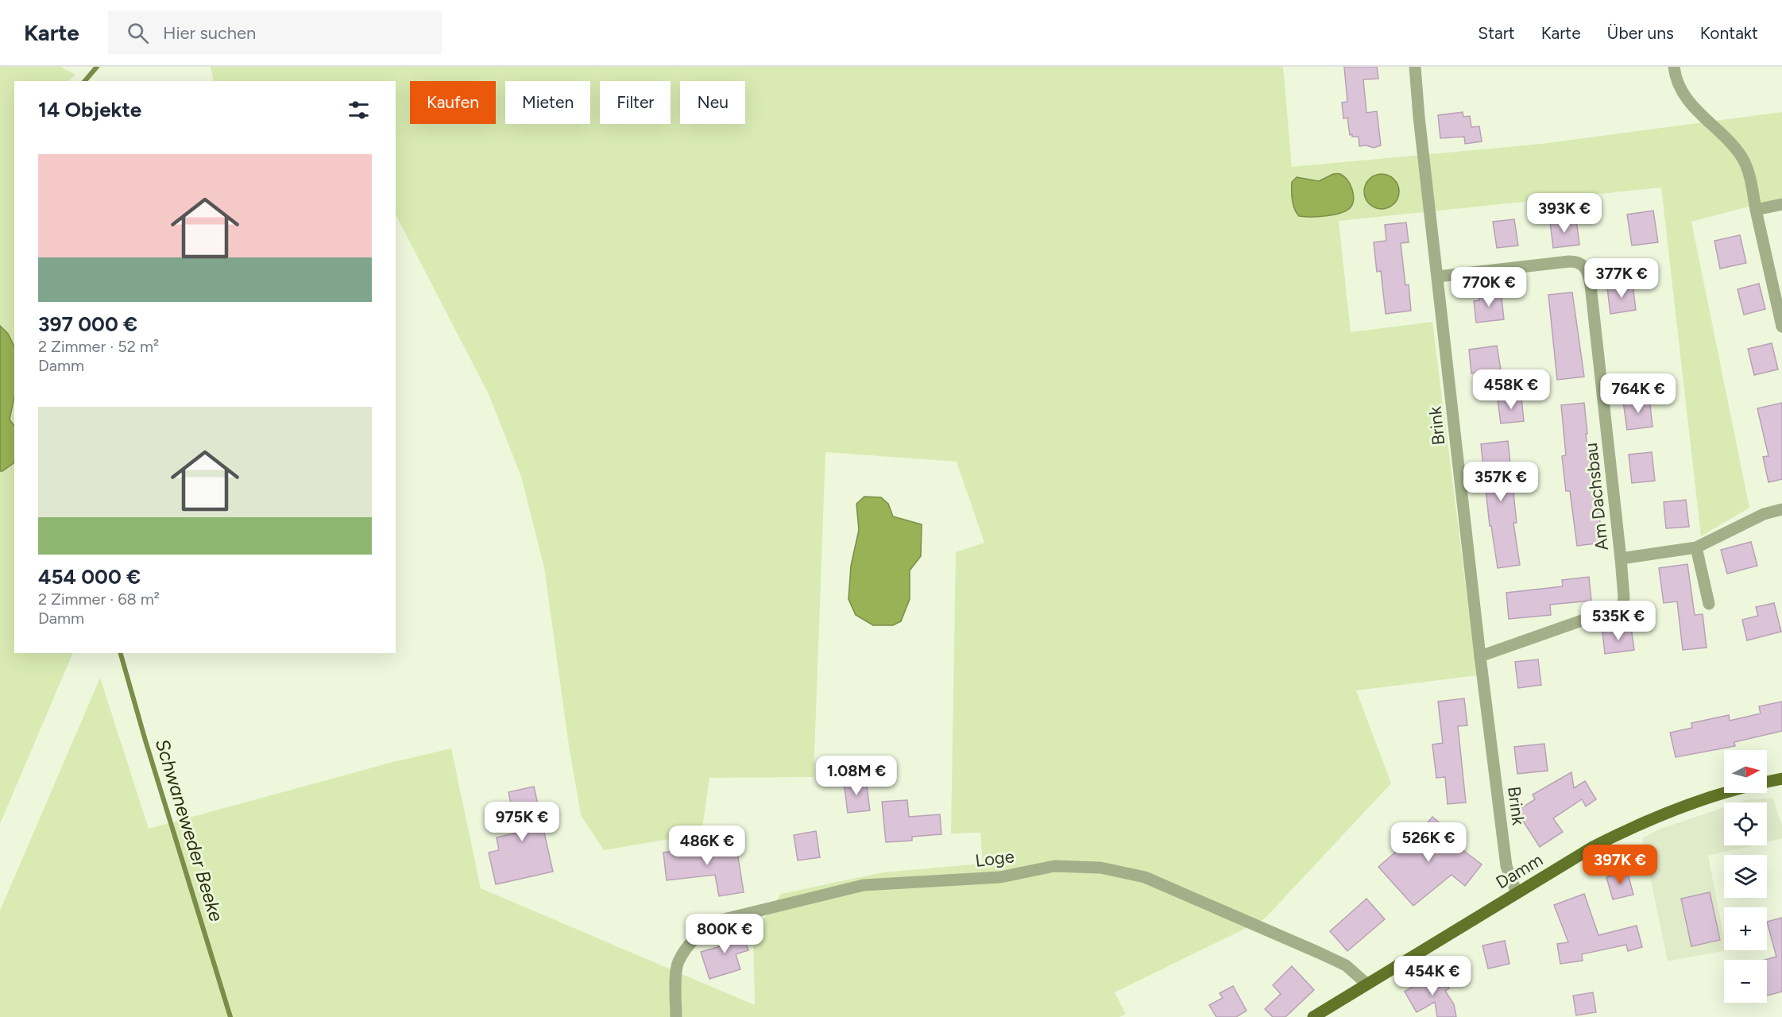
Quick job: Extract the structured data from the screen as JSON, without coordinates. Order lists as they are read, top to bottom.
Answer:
{
  "streets": {
    "main road": ["Damm"],
    "street": ["Brink", "Am Dachsbau", "Loge"]
  },
  "crossings": [
    ["Brink", "Am Dachsbau"],
    ["Brink", "Damm"],
    ["Loge", "Damm"]
  ],
  "water": ["Schwaneweder Beeke"],
  "north": "right",
  "page": {
    "header": "Karte",
    "search": "Hier suchen",
    "nav": [
      "Start",
      "Karte",
      "Über uns",
      "Kontakt"
    ],
    "chip": [
      "Kaufen",
      "Mieten",
      "Filter",
      "Neu"
    ],
    "heading": "14 Objekte",
    "list": [
      {
        "name": "397 000 €",
        "note": "2 Zimmer · 52 m² · Damm"
      },
      {
        "name": "454 000 €",
        "note": "2 Zimmer · 68 m² · Damm"
      }
    ],
    "price": [
      "393K €",
      "377K €",
      "770K €",
      "458K €",
      "764K €",
      "357K €",
      "535K €",
      "1.08M €",
      "975K €",
      "526K €",
      "486K €",
      "397K €",
      "800K €",
      "454K €"
    ],
    "map_buttons": ["+", "−"]
  }
}
